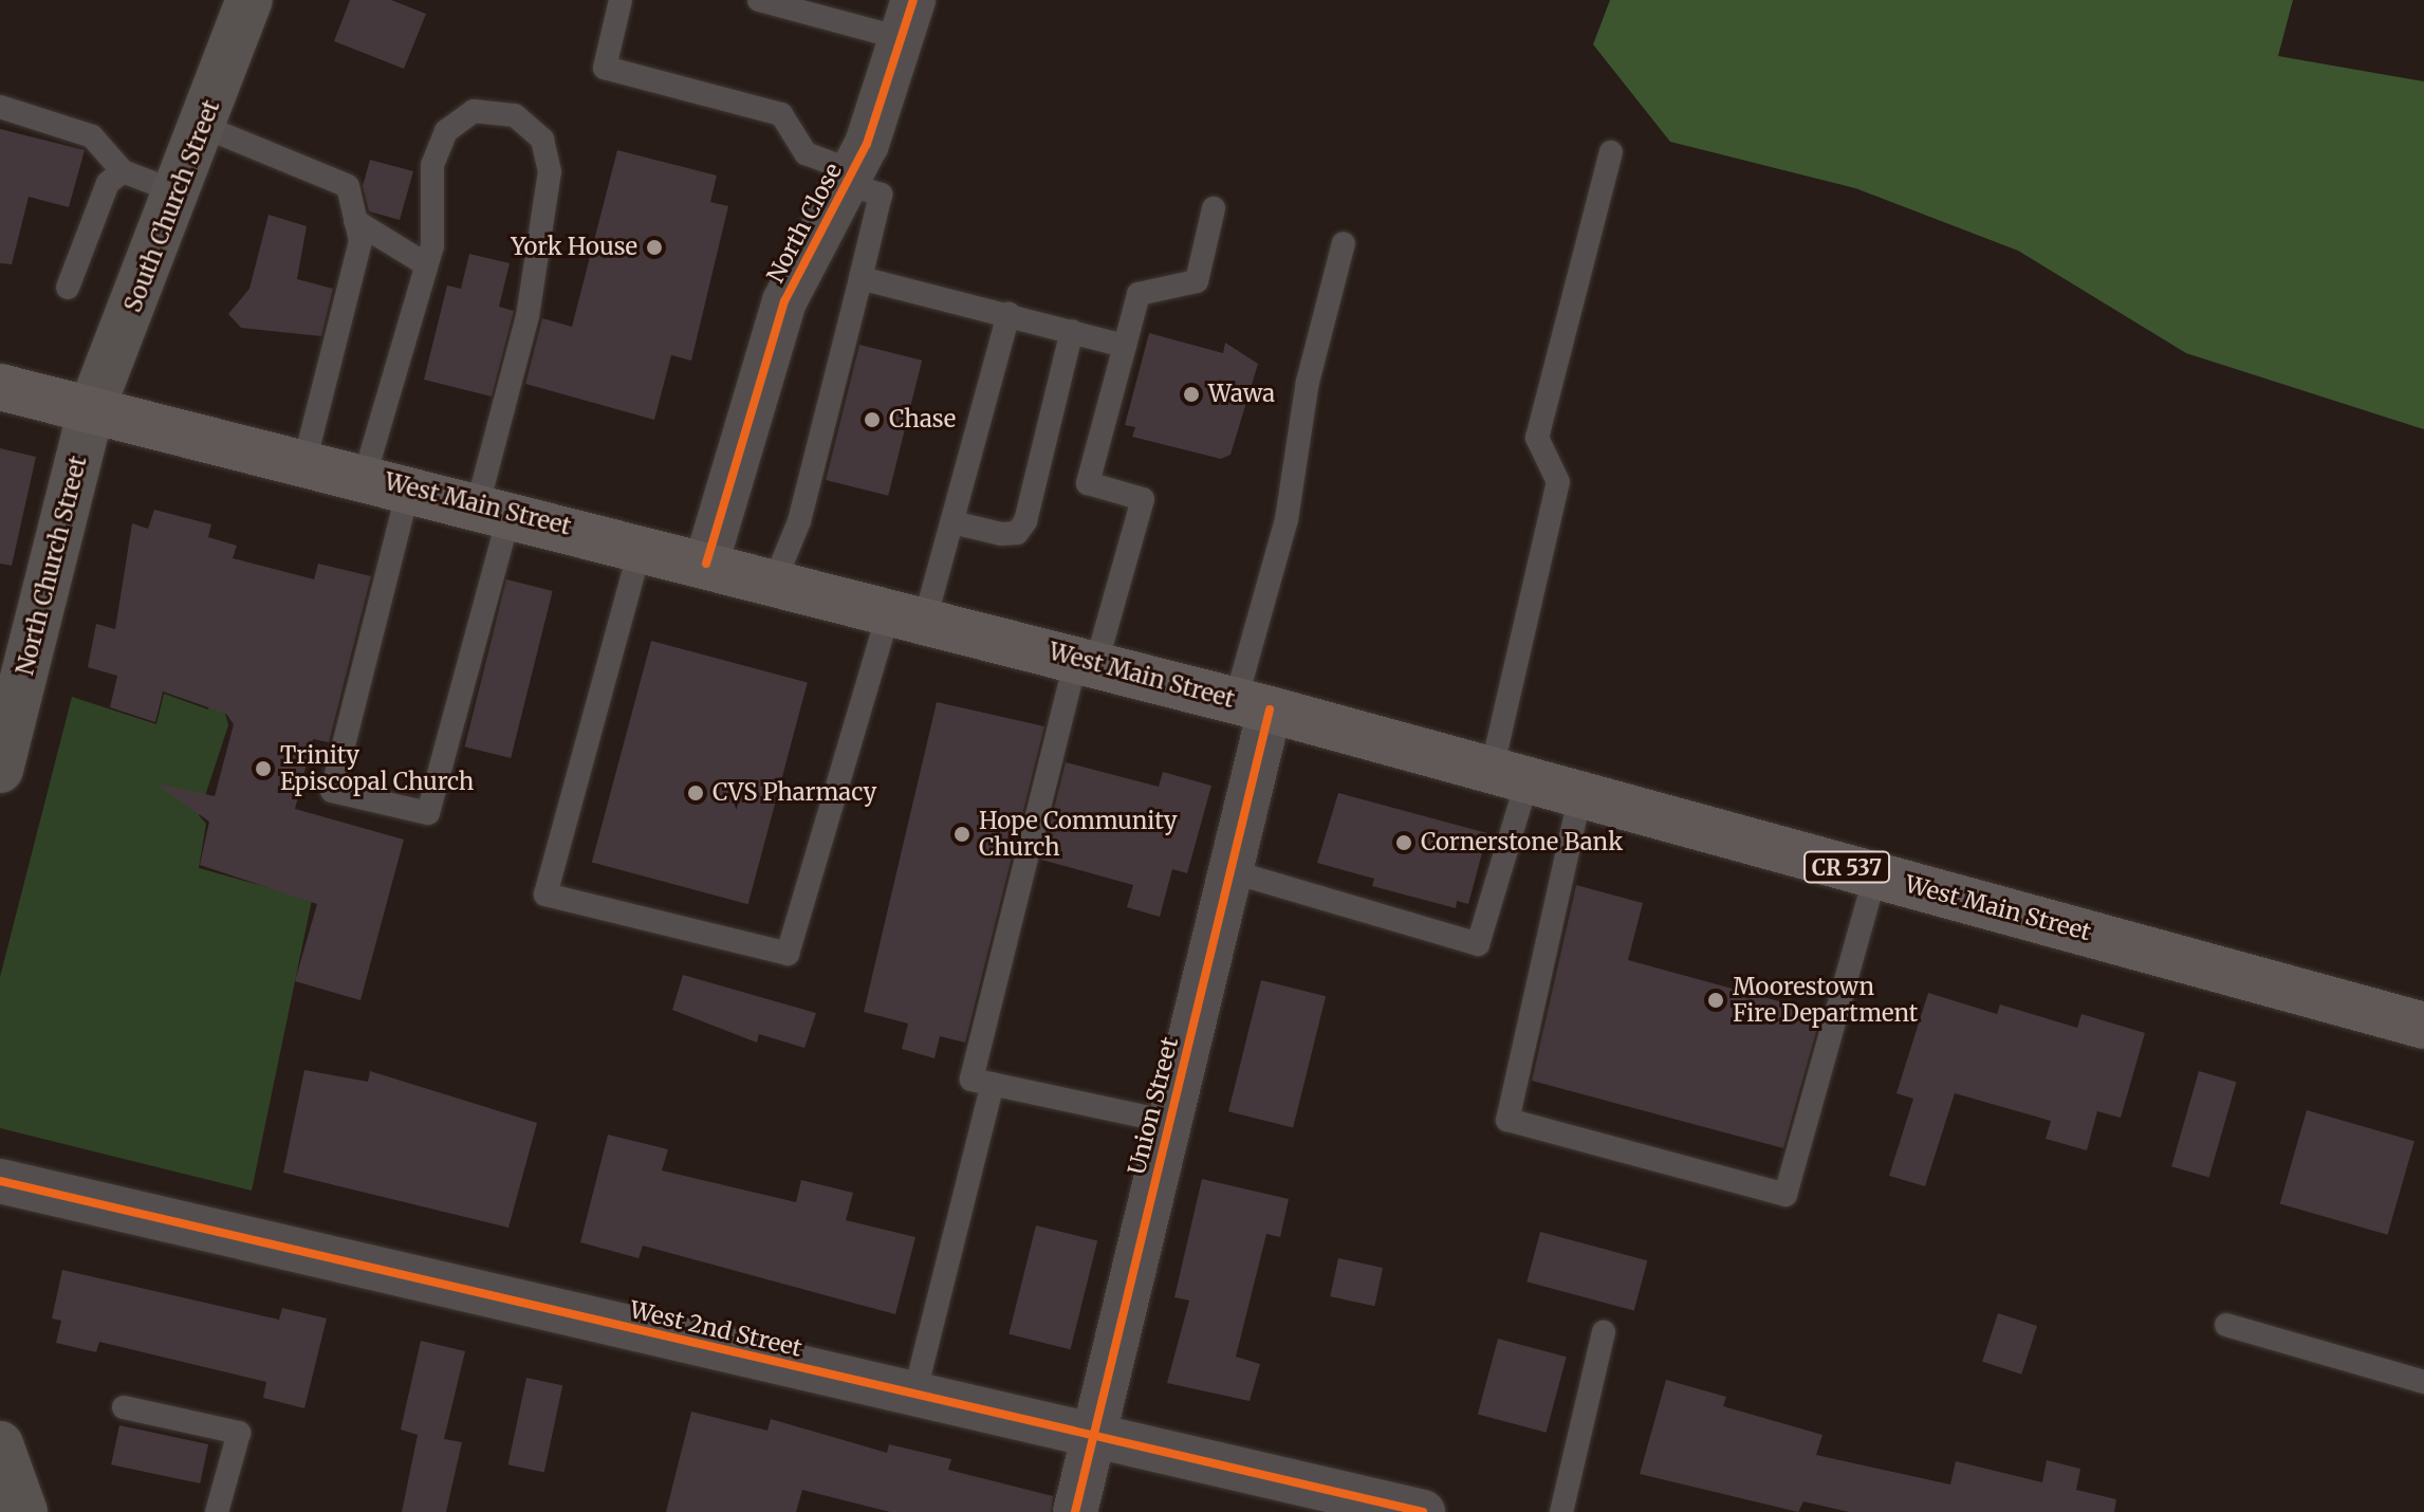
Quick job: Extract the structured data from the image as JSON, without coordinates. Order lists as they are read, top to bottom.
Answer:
{
  "streets": {
    "main road": [
      "South Church Street",
      "West Main Street",
      "North Church Street",
      "CR 537"
    ],
    "street": ["North Close", "Union Street", "West 2nd Street"]
  },
  "crossings": [
    ["South Church Street", "West Main Street"],
    ["South Church Street", "North Church Street"],
    ["North Close", "West Main Street"],
    ["West Main Street", "North Church Street"],
    ["West Main Street", "Union Street"],
    ["Union Street", "West 2nd Street"]
  ],
  "places": [
    "York House",
    "Wawa",
    "Chase",
    "Trinity Episcopal Church",
    "CVS Pharmacy",
    "Hope Community Church",
    "Cornerstone Bank",
    "Moorestown Fire Department"
  ]
}
